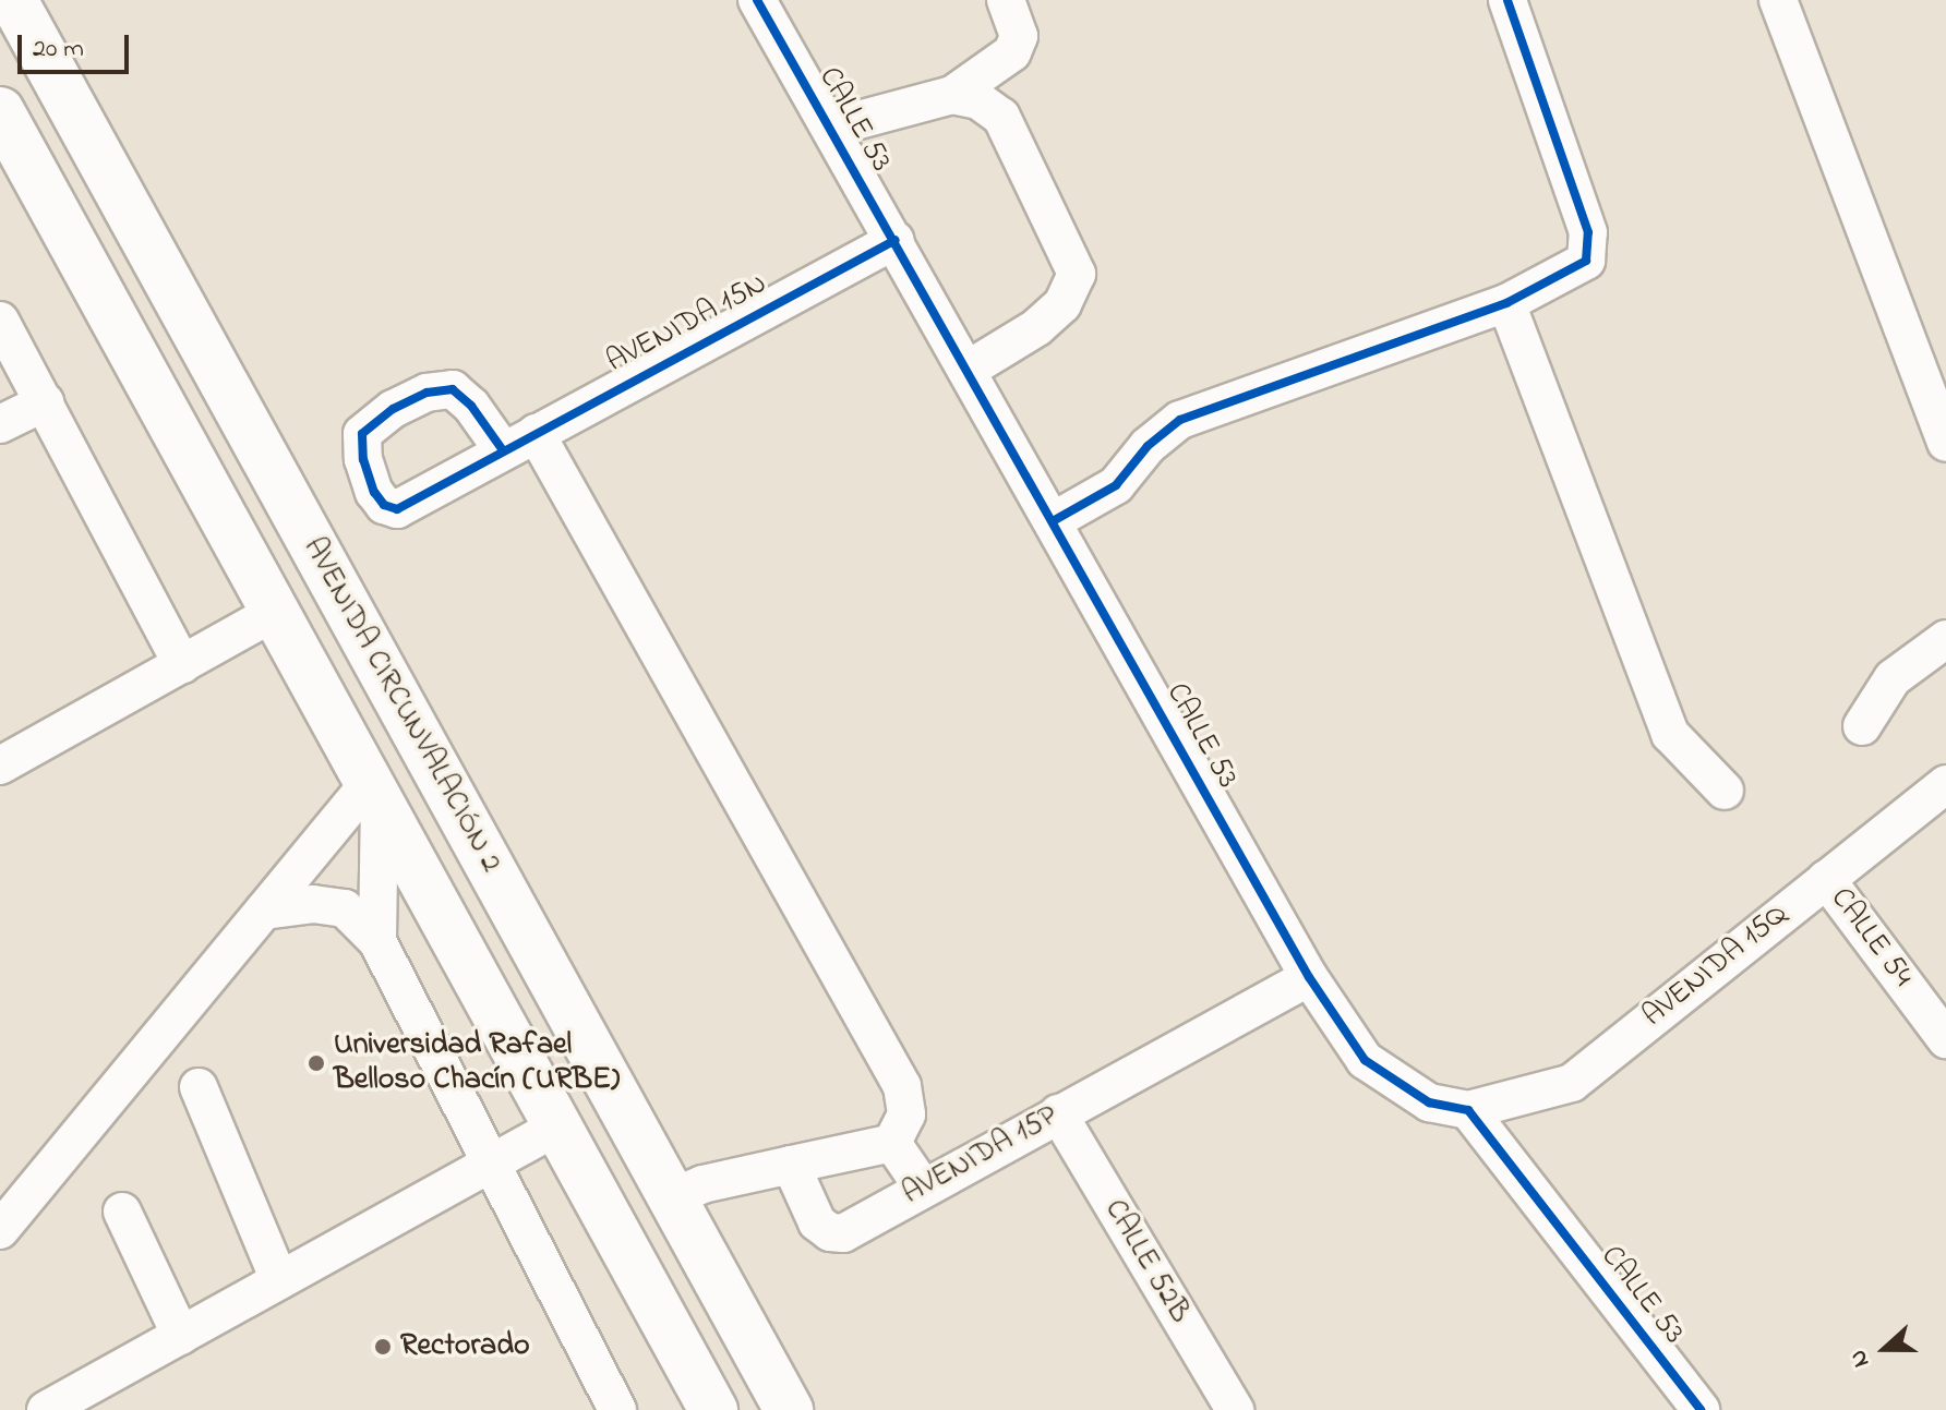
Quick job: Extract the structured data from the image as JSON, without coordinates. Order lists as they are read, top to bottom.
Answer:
{
  "streets": {
    "main road": ["AVENIDA CIRCUNVALACIÓN 2"],
    "street": [
      "CALLE 53",
      "AVENIDA 15N",
      "CALLE 54",
      "AVENIDA 15Q",
      "AVENIDA 15P",
      "CALLE 52B"
    ]
  },
  "crossings": [
    ["CALLE 53", "AVENIDA 15N"],
    ["CALLE 53", "AVENIDA 15Q"],
    ["CALLE 53", "AVENIDA 15P"],
    ["CALLE 54", "AVENIDA 15Q"],
    ["AVENIDA 15P", "CALLE 52B"]
  ],
  "places": ["Universidad Rafael Belloso Chacín (URBE)", "Rectorado"],
  "scale_bar": "20 m",
  "north": "left"
}
